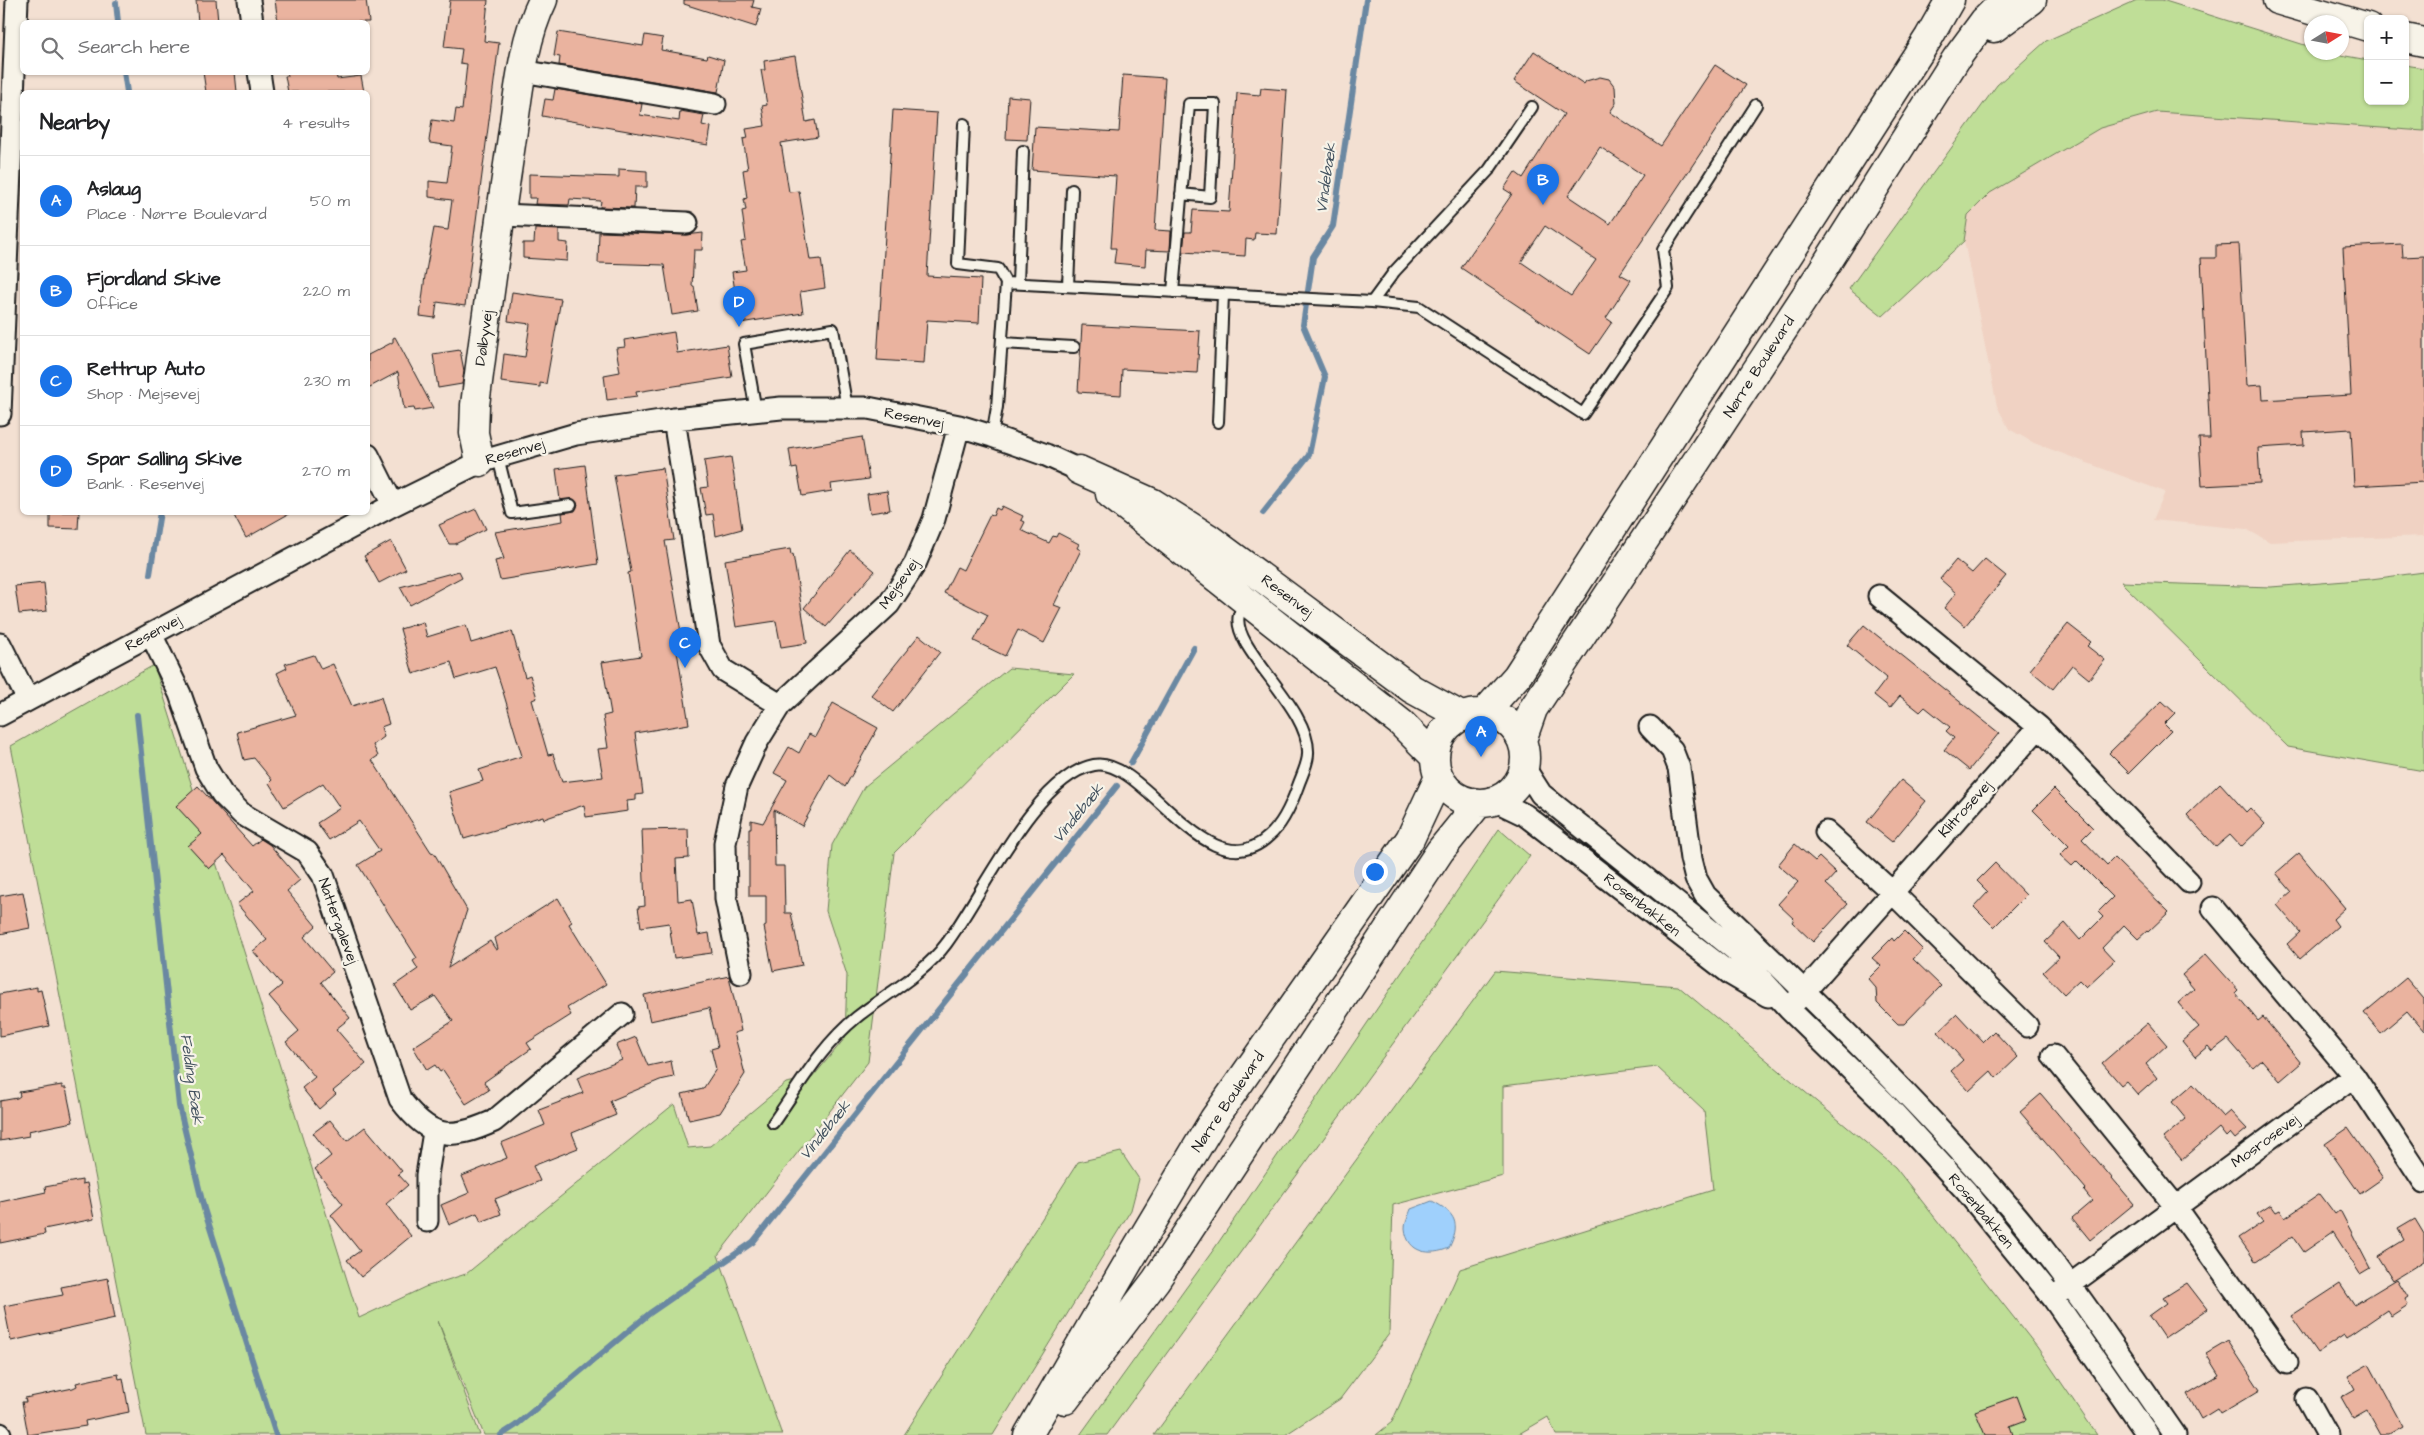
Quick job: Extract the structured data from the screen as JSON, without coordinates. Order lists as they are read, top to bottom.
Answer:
{
  "streets": {
    "street": [
      "Dølbyvej",
      "Nørre Boulevard",
      "Resenvej",
      "Mejsevej",
      "Klitrosevej",
      "Rosenbakken",
      "Nattergalevej",
      "Mosrosevej"
    ]
  },
  "crossings": [
    ["Dølbyvej", "Resenvej"],
    ["Nørre Boulevard", "Resenvej"],
    ["Nørre Boulevard", "Rosenbakken"],
    ["Resenvej", "Mejsevej"],
    ["Resenvej", "Rosenbakken"],
    ["Resenvej", "Nattergalevej"],
    ["Klitrosevej", "Rosenbakken"],
    ["Rosenbakken", "Mosrosevej"]
  ],
  "water": ["Vindebæk", "Felding Bæk"],
  "north": "right",
  "page": {
    "map_buttons": ["+", "−"],
    "search": "Search here",
    "heading": ["Nearby", "4 results"],
    "list": [
      {
        "mark": "A",
        "name": "Aslaug",
        "note": "Place · Nørre Boulevard",
        "value": "50 m"
      },
      {
        "mark": "B",
        "name": "Fjordland Skive",
        "note": "Office",
        "value": "220 m"
      },
      {
        "mark": "C",
        "name": "Rettrup Auto",
        "note": "Shop · Mejsevej",
        "value": "230 m"
      },
      {
        "mark": "D",
        "name": "Spar Salling Skive",
        "note": "Bank · Resenvej",
        "value": "270 m"
      }
    ],
    "pins": [
      "B",
      "D",
      "C",
      "A"
    ]
  }
}
